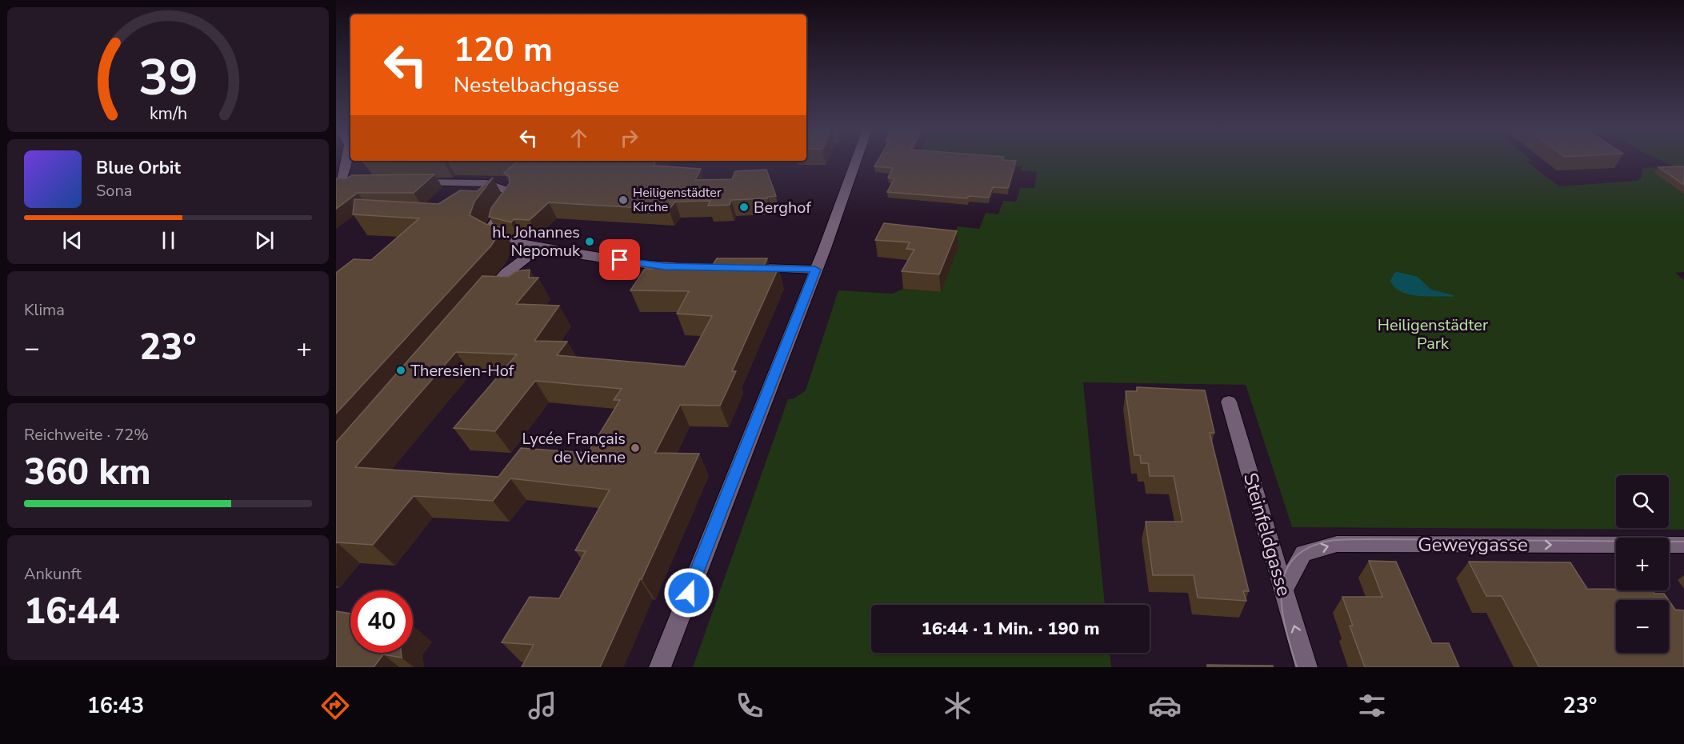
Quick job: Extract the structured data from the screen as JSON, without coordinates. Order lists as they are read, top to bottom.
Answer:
{
  "streets": {
    "street": ["Steinfeldgasse", "Geweygasse"]
  },
  "crossings": [
    ["Steinfeldgasse", "Geweygasse"]
  ],
  "one_way": ["Geweygasse"],
  "parks": ["Heiligenstädter Park"],
  "places": [
    "Heiligenstädter Kirche",
    "Berghof",
    "hl. Johannes Nepomuk",
    "Theresien-Hof",
    "Lycée Français de Vienne"
  ],
  "page": {
    "turn": ["120 m", "Nestelbachgasse"],
    "song": ["Blue Orbit", "Sona"],
    "tile": [
      "Klima",
      ["Reichweite · 72%", "360 km"],
      ["Ankunft", "16:44"]
    ],
    "heat": ["−", "23°", "+"],
    "map_buttons": ["+", "−"],
    "limit": "40",
    "trip": "16:44 · 1 Min. · 190 m",
    "tabs": ["16:43", "23°"],
    "gauge": ["39", "km/h"]
  }
}
